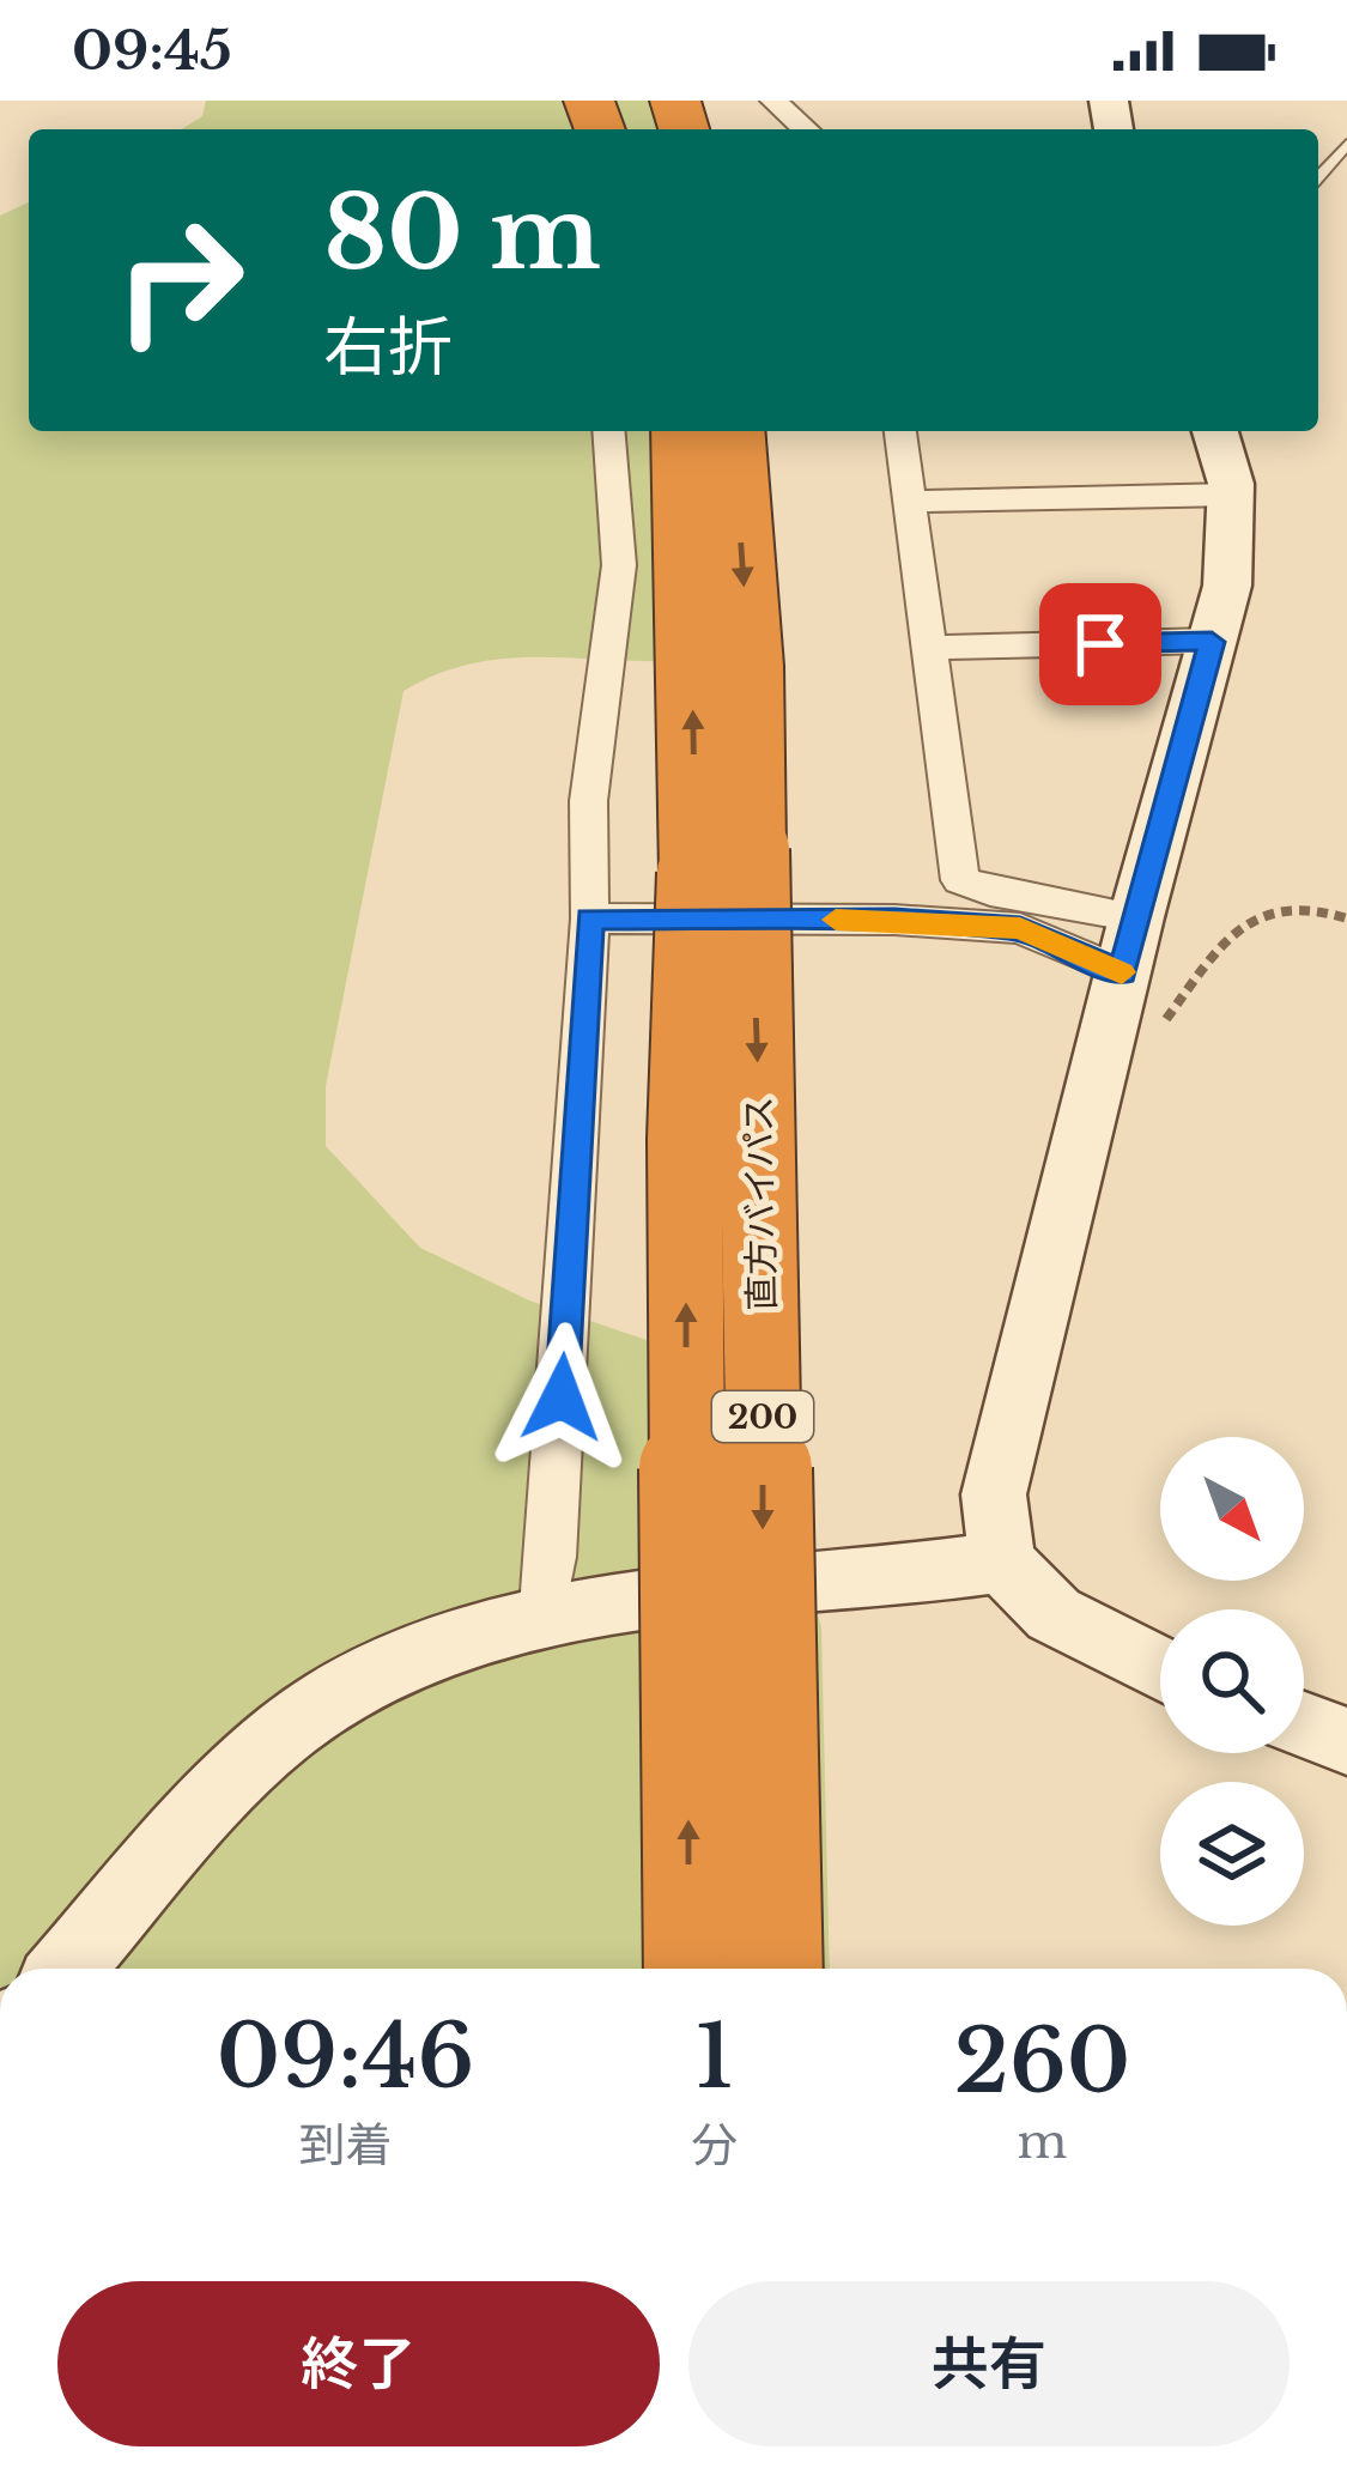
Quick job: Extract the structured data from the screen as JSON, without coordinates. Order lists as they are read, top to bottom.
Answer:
{
  "streets": {
    "highway": ["直方バイパス", "200"]
  },
  "north": "bottom right",
  "page": {
    "status": "09:45",
    "turn": ["80 m", "右折"],
    "eta": [
      "09:46",
      "到着",
      "1",
      "分",
      "260",
      "m"
    ],
    "buttons": ["終了", "共有"]
  }
}
